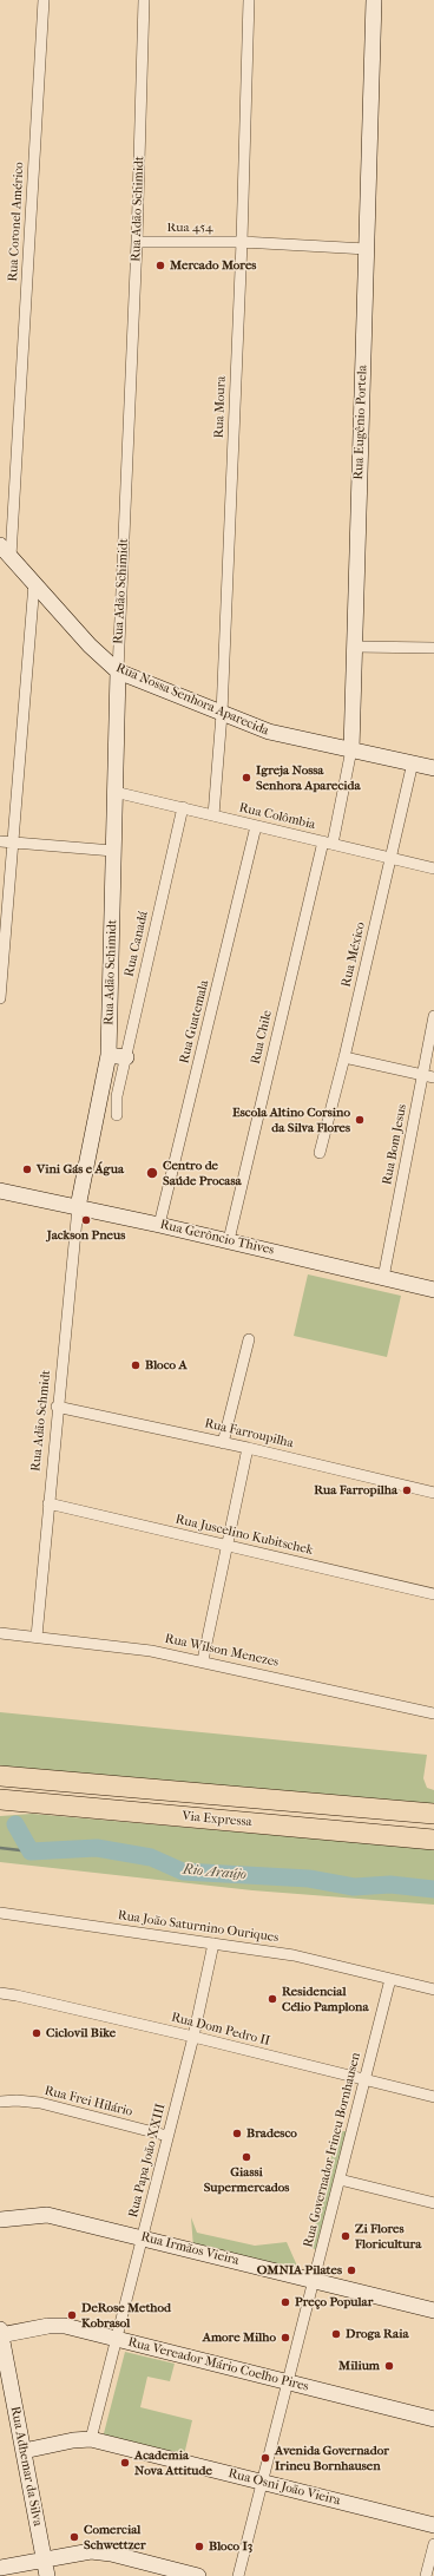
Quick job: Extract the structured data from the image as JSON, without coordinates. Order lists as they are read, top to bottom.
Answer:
{
  "streets": {
    "highway": ["Via Expressa"],
    "street": [
      "Rua Adão Schimidt",
      "Rua Coronel Américo",
      "Rua 454",
      "Rua Moura",
      "Rua Eugênio Portela",
      "Rua Nossa Senhora Aparecida",
      "Rua Colômbia",
      "Rua Canadá",
      "Rua México",
      "Rua Guatemala",
      "Rua Chile",
      "Rua Bom Jesus",
      "Rua Gerôncio Thives",
      "Rua Adão Schmidt",
      "Rua Farroupilha",
      "Rua Juscelino Kubitschek",
      "Rua Wilson Menezes",
      "Rua João Saturnino Ouriques",
      "Rua Dom Pedro II",
      "Rua Frei Hilário",
      "Rua Governador Irineu Bornhausen",
      "Rua Papa João XXIII",
      "Rua Irmãos Vieira",
      "Rua Vereador Mário Coelho Pires",
      "Rua Adhemar da Silva",
      "Rua Osni João Vieira"
    ]
  },
  "crossings": [
    ["Rua Adão Schimidt", "Rua 454"],
    ["Rua Adão Schimidt", "Rua Nossa Senhora Aparecida"],
    ["Rua Adão Schimidt", "Rua Colômbia"],
    ["Rua Adão Schimidt", "Rua Gerôncio Thives"],
    ["Rua Adão Schimidt", "Rua Adão Schmidt"],
    ["Rua Coronel Américo", "Rua Nossa Senhora Aparecida"],
    ["Rua 454", "Rua Moura"],
    ["Rua 454", "Rua Eugênio Portela"],
    ["Rua Moura", "Rua Nossa Senhora Aparecida"],
    ["Rua Moura", "Rua Colômbia"],
    ["Rua Eugênio Portela", "Rua Nossa Senhora Aparecida"],
    ["Rua Eugênio Portela", "Rua Colômbia"],
    ["Rua Eugênio Portela", "Rua Chile"],
    ["Rua Nossa Senhora Aparecida", "Rua México"],
    ["Rua Colômbia", "Rua Canadá"],
    ["Rua Colômbia", "Rua México"],
    ["Rua Colômbia", "Rua Guatemala"],
    ["Rua Colômbia", "Rua Chile"],
    ["Rua Guatemala", "Rua Gerôncio Thives"],
    ["Rua Chile", "Rua Gerôncio Thives"],
    ["Rua Bom Jesus", "Rua Gerôncio Thives"],
    ["Rua Gerôncio Thives", "Rua Adão Schmidt"],
    ["Rua Adão Schmidt", "Rua Farroupilha"],
    ["Rua Adão Schmidt", "Rua Juscelino Kubitschek"],
    ["Rua Adão Schmidt", "Rua Wilson Menezes"],
    ["Rua João Saturnino Ouriques", "Rua Governador Irineu Bornhausen"],
    ["Rua João Saturnino Ouriques", "Rua Papa João XXIII"],
    ["Rua Dom Pedro II", "Rua Governador Irineu Bornhausen"],
    ["Rua Dom Pedro II", "Rua Papa João XXIII"],
    ["Rua Frei Hilário", "Rua Papa João XXIII"],
    ["Rua Governador Irineu Bornhausen", "Rua Irmãos Vieira"],
    ["Rua Governador Irineu Bornhausen", "Rua Vereador Mário Coelho Pires"],
    ["Rua Governador Irineu Bornhausen", "Rua Osni João Vieira"],
    ["Rua Papa João XXIII", "Rua Irmãos Vieira"],
    ["Rua Papa João XXIII", "Rua Vereador Mário Coelho Pires"],
    ["Rua Papa João XXIII", "Rua Osni João Vieira"],
    ["Rua Vereador Mário Coelho Pires", "Rua Adhemar da Silva"],
    ["Rua Adhemar da Silva", "Rua Osni João Vieira"]
  ],
  "water": ["Rio Araújo"],
  "places": [
    "Mercado Mores",
    "Igreja Nossa Senhora Aparecida",
    "Escola Altino Corsino da Silva Flores",
    "Vini Gás e Água",
    "Centro de Saúde Procasa",
    "Jackson Pneus",
    "Bloco A",
    "Rua Farropilha",
    "Residencial Célio Pamplona",
    "Ciclovil Bike",
    "Bradesco",
    "Giassi Supermercados",
    "Zi Flores Floricultura",
    "OMNIA Pilates",
    "Preço Popular",
    "DeRose Method Kobrasol",
    "Droga Raia",
    "Amore Milho",
    "Milium",
    "Avenida Governador Irineu Bornhausen",
    "Academia Nova Attitude",
    "Comercial Schwettzer",
    "Bloco I3"
  ]
}
